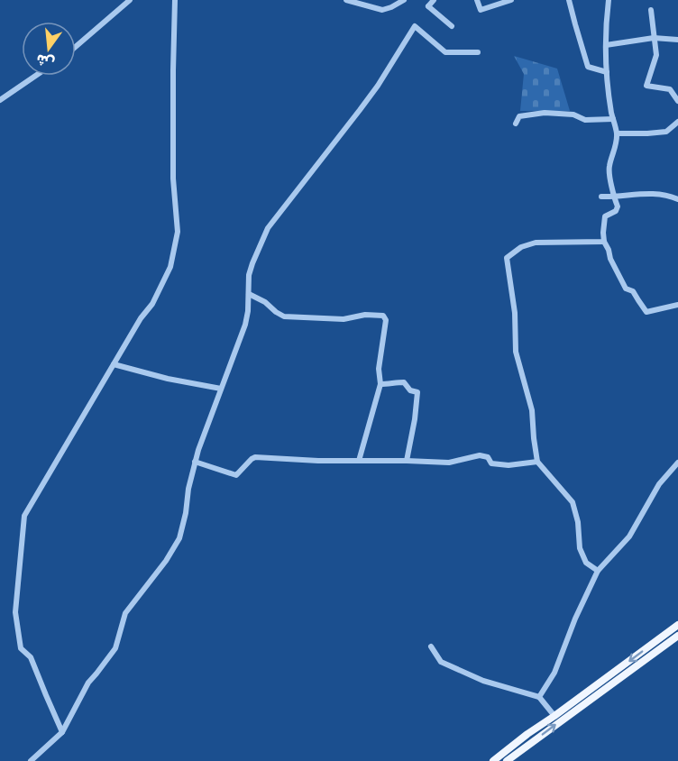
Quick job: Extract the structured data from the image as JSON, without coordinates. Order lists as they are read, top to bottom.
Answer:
{
  "north": "bottom"
}
